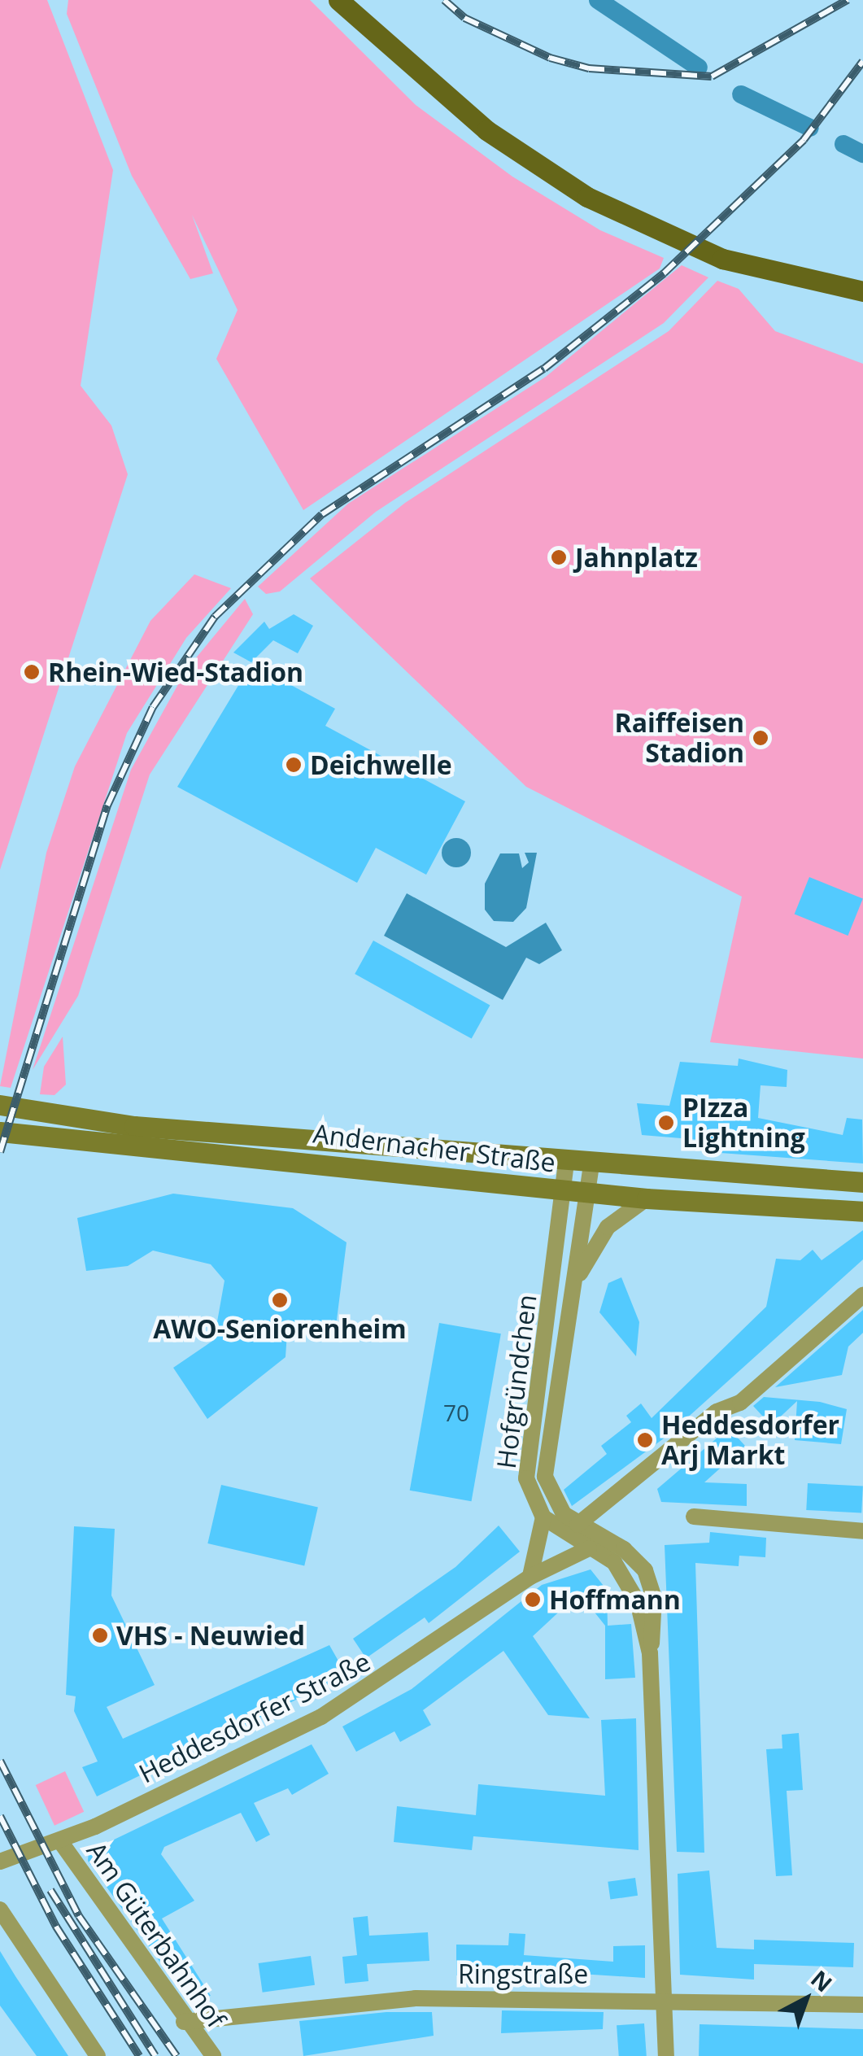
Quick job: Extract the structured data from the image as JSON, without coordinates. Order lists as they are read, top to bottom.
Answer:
{
  "streets": {
    "street": [
      "Andernacher Straße",
      "Hofgründchen",
      "Heddesdorfer Straße",
      "Am Güterbahnhof",
      "Ringstraße"
    ]
  },
  "crossings": [
    ["Andernacher Straße", "Hofgründchen"],
    ["Hofgründchen", "Heddesdorfer Straße"],
    ["Hofgründchen", "Ringstraße"],
    ["Heddesdorfer Straße", "Am Güterbahnhof"],
    ["Am Güterbahnhof", "Ringstraße"]
  ],
  "places": [
    "Jahnplatz",
    "Rhein-Wied-Stadion",
    "Raiffeisen Stadion",
    "Deichwelle",
    "PIzza Lightning",
    "AWO-Seniorenheim",
    "Heddesdorfer Arj Markt",
    "Hoffmann",
    "VHS - Neuwied"
  ],
  "house_numbers": ["70"],
  "north": "top right"
}
